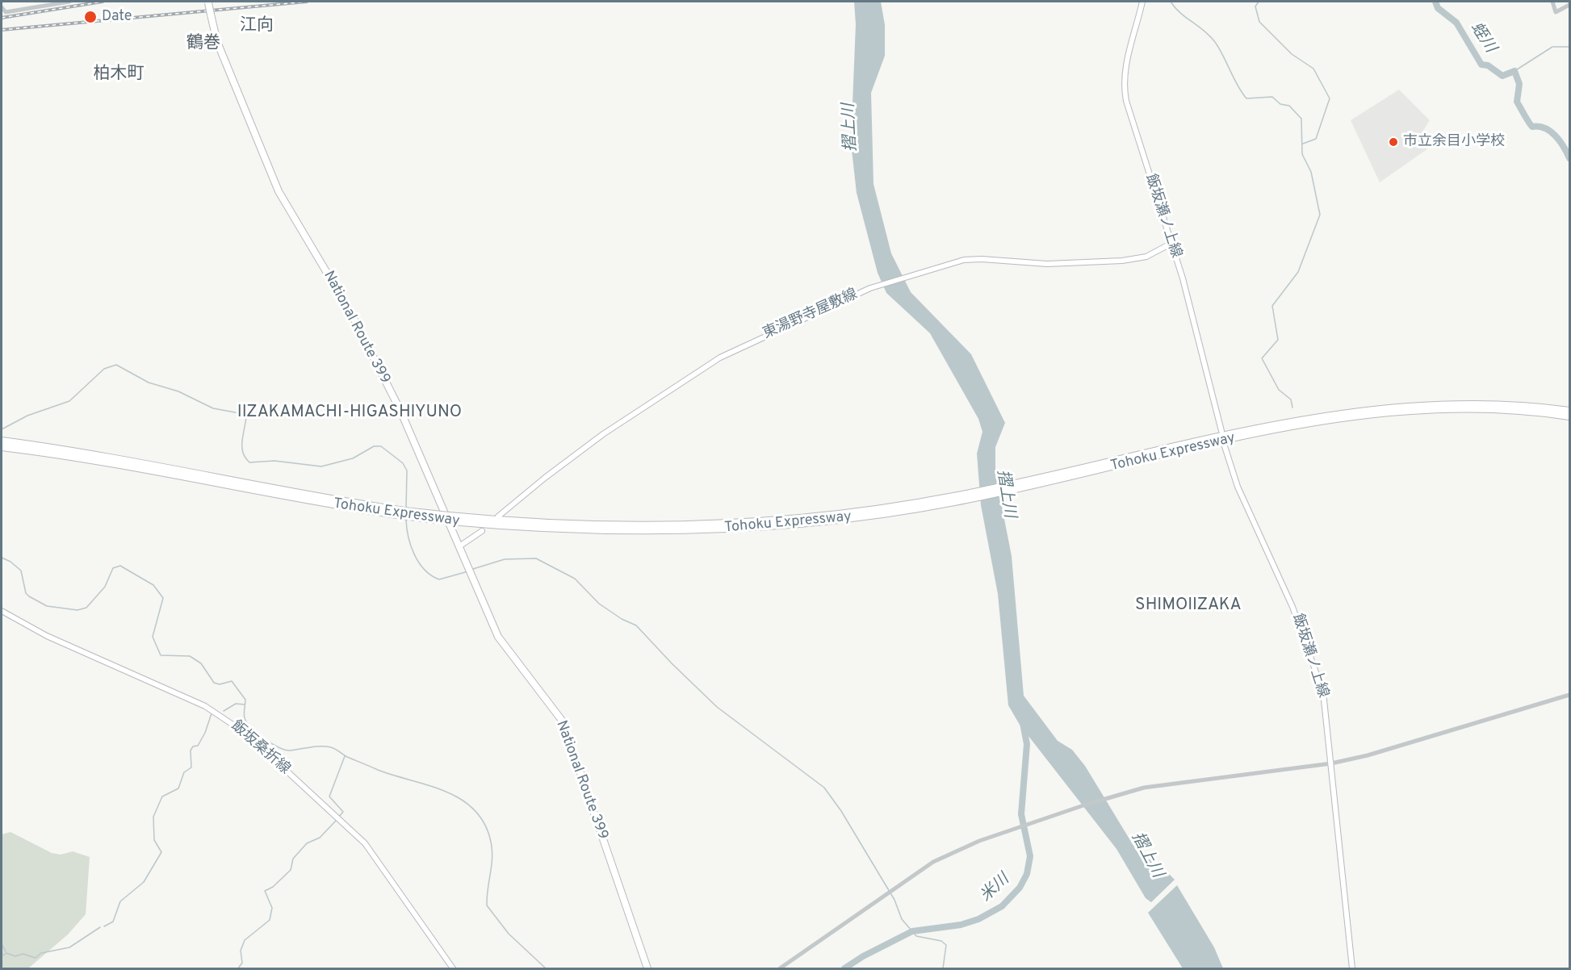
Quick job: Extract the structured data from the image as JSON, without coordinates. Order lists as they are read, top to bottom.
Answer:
{
  "streets": {
    "highway": ["National Route 399", "Tohoku Expressway"],
    "main road": ["飯坂瀬ノ上線", "東湯野寺屋敷線", "飯坂桑折線"]
  },
  "crossings": [
    ["飯坂瀬ノ上線", "東湯野寺屋敷線"]
  ],
  "districts": [
    "江向",
    "鶴巻",
    "柏木町",
    "IIZAKAMACHI-HIGASHIYUNO",
    "SHIMOIIZAKA"
  ],
  "water": ["蛭川", "摺上川", "米川"],
  "places": ["Date", "市立余目小学校"]
}
